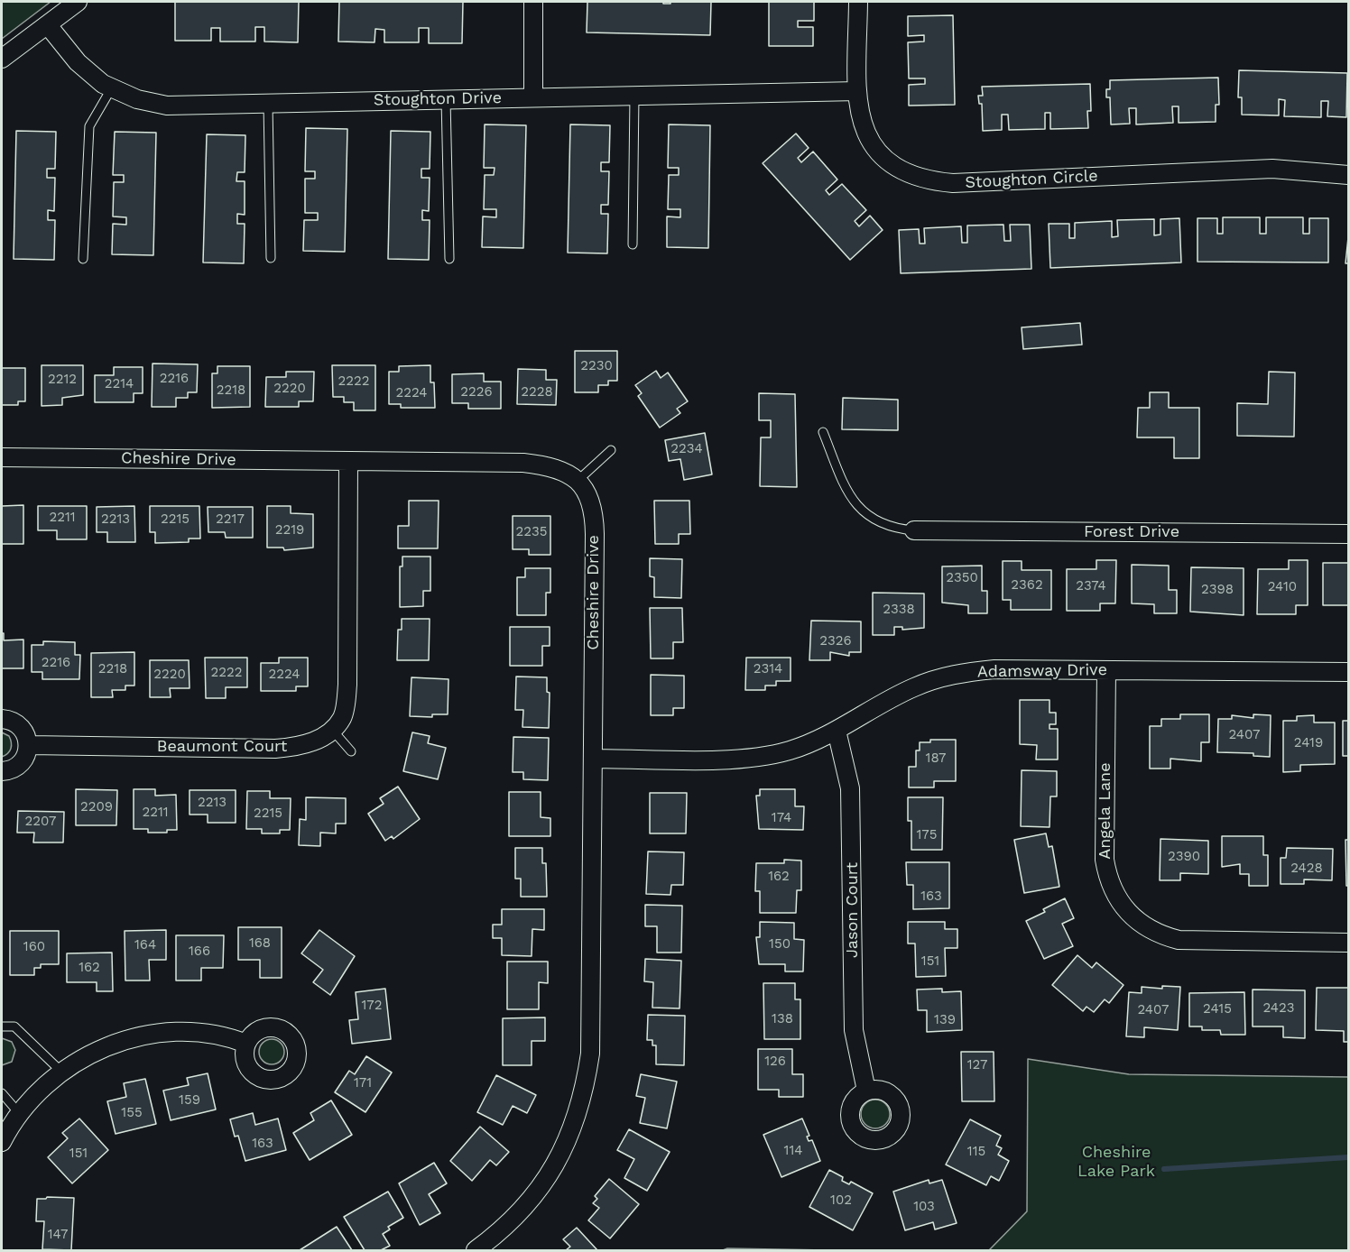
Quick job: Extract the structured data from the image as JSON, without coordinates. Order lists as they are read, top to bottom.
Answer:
{
  "streets": {
    "street": [
      "Stoughton Drive",
      "Stoughton Circle",
      "Cheshire Drive",
      "Forest Drive",
      "Adamsway Drive",
      "Beaumont Court",
      "Angela Lane",
      "Jason Court"
    ]
  },
  "crossings": [
    ["Stoughton Drive", "Stoughton Circle"],
    ["Cheshire Drive", "Adamsway Drive"],
    ["Adamsway Drive", "Angela Lane"],
    ["Adamsway Drive", "Jason Court"]
  ],
  "parks": ["Cheshire Lake Park"],
  "house_numbers": [
    "2230",
    "2216",
    "2212",
    "2222",
    "2214",
    "2220",
    "2218",
    "2226",
    "2228",
    "2224",
    "2234",
    "2211",
    "2213",
    "2215",
    "2217",
    "2219",
    "2235",
    "2350",
    "2362",
    "2374",
    "2410",
    "2398",
    "2338",
    "2326",
    "2216",
    "2218",
    "2314",
    "2222",
    "2220",
    "2224",
    "2407",
    "2419",
    "187",
    "2213",
    "2209",
    "2211",
    "2215",
    "174",
    "2207",
    "175",
    "2390",
    "2428",
    "162",
    "163",
    "168",
    "150",
    "164",
    "160",
    "166",
    "151",
    "162",
    "172",
    "2423",
    "2415",
    "2407",
    "138",
    "139",
    "126",
    "127",
    "171",
    "159",
    "155",
    "163",
    "114",
    "115",
    "151",
    "102",
    "103",
    "147"
  ]
}
